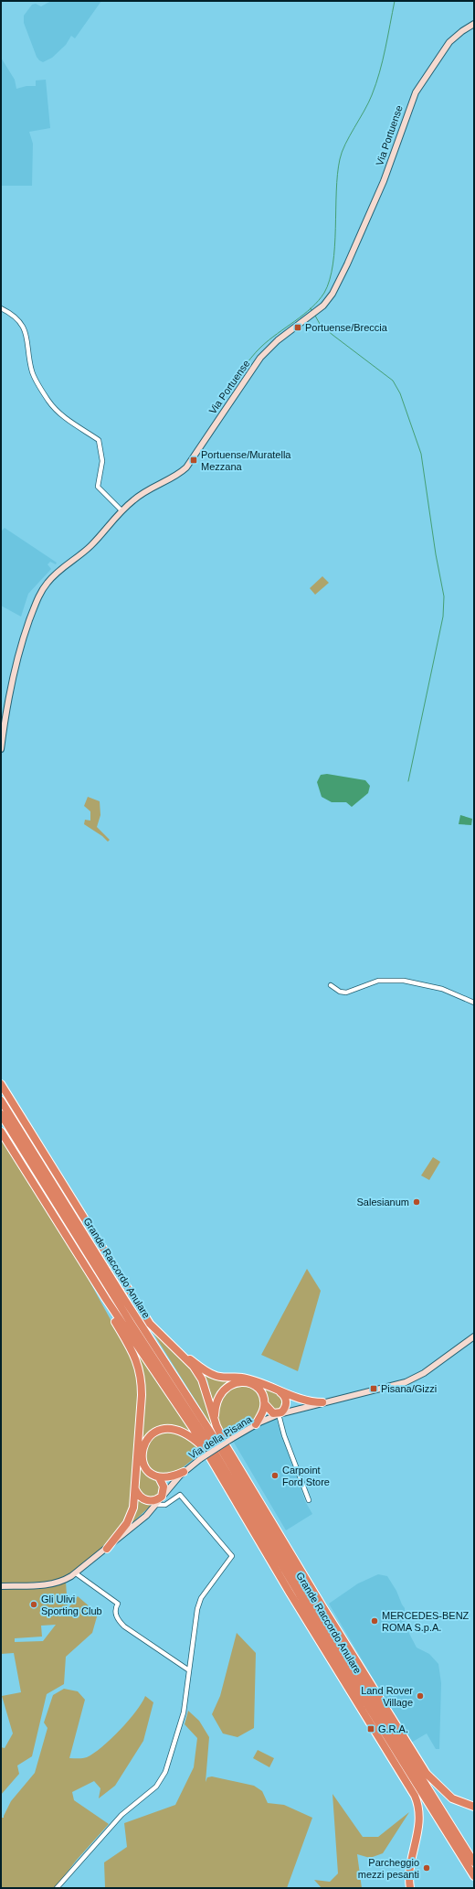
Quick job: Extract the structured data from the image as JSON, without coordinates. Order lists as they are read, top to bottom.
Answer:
{
  "streets": {
    "highway": ["Grande Raccordo Anulare"],
    "main road": ["Via Portuense", "Via della Pisana"]
  },
  "places": {
    "transit": [
      "Portuense/Breccia",
      "Portuense/Muratella Mezzana",
      "Pisana/Gizzi",
      "G.R.A."
    ],
    "other": [
      "Salesianum",
      "Carpoint Ford Store",
      "Gli Ulivi Sporting Club",
      "MERCEDES-BENZ ROMA S.p.A.",
      "Land Rover Village",
      "Parcheggio mezzi pesanti"
    ]
  }
}
